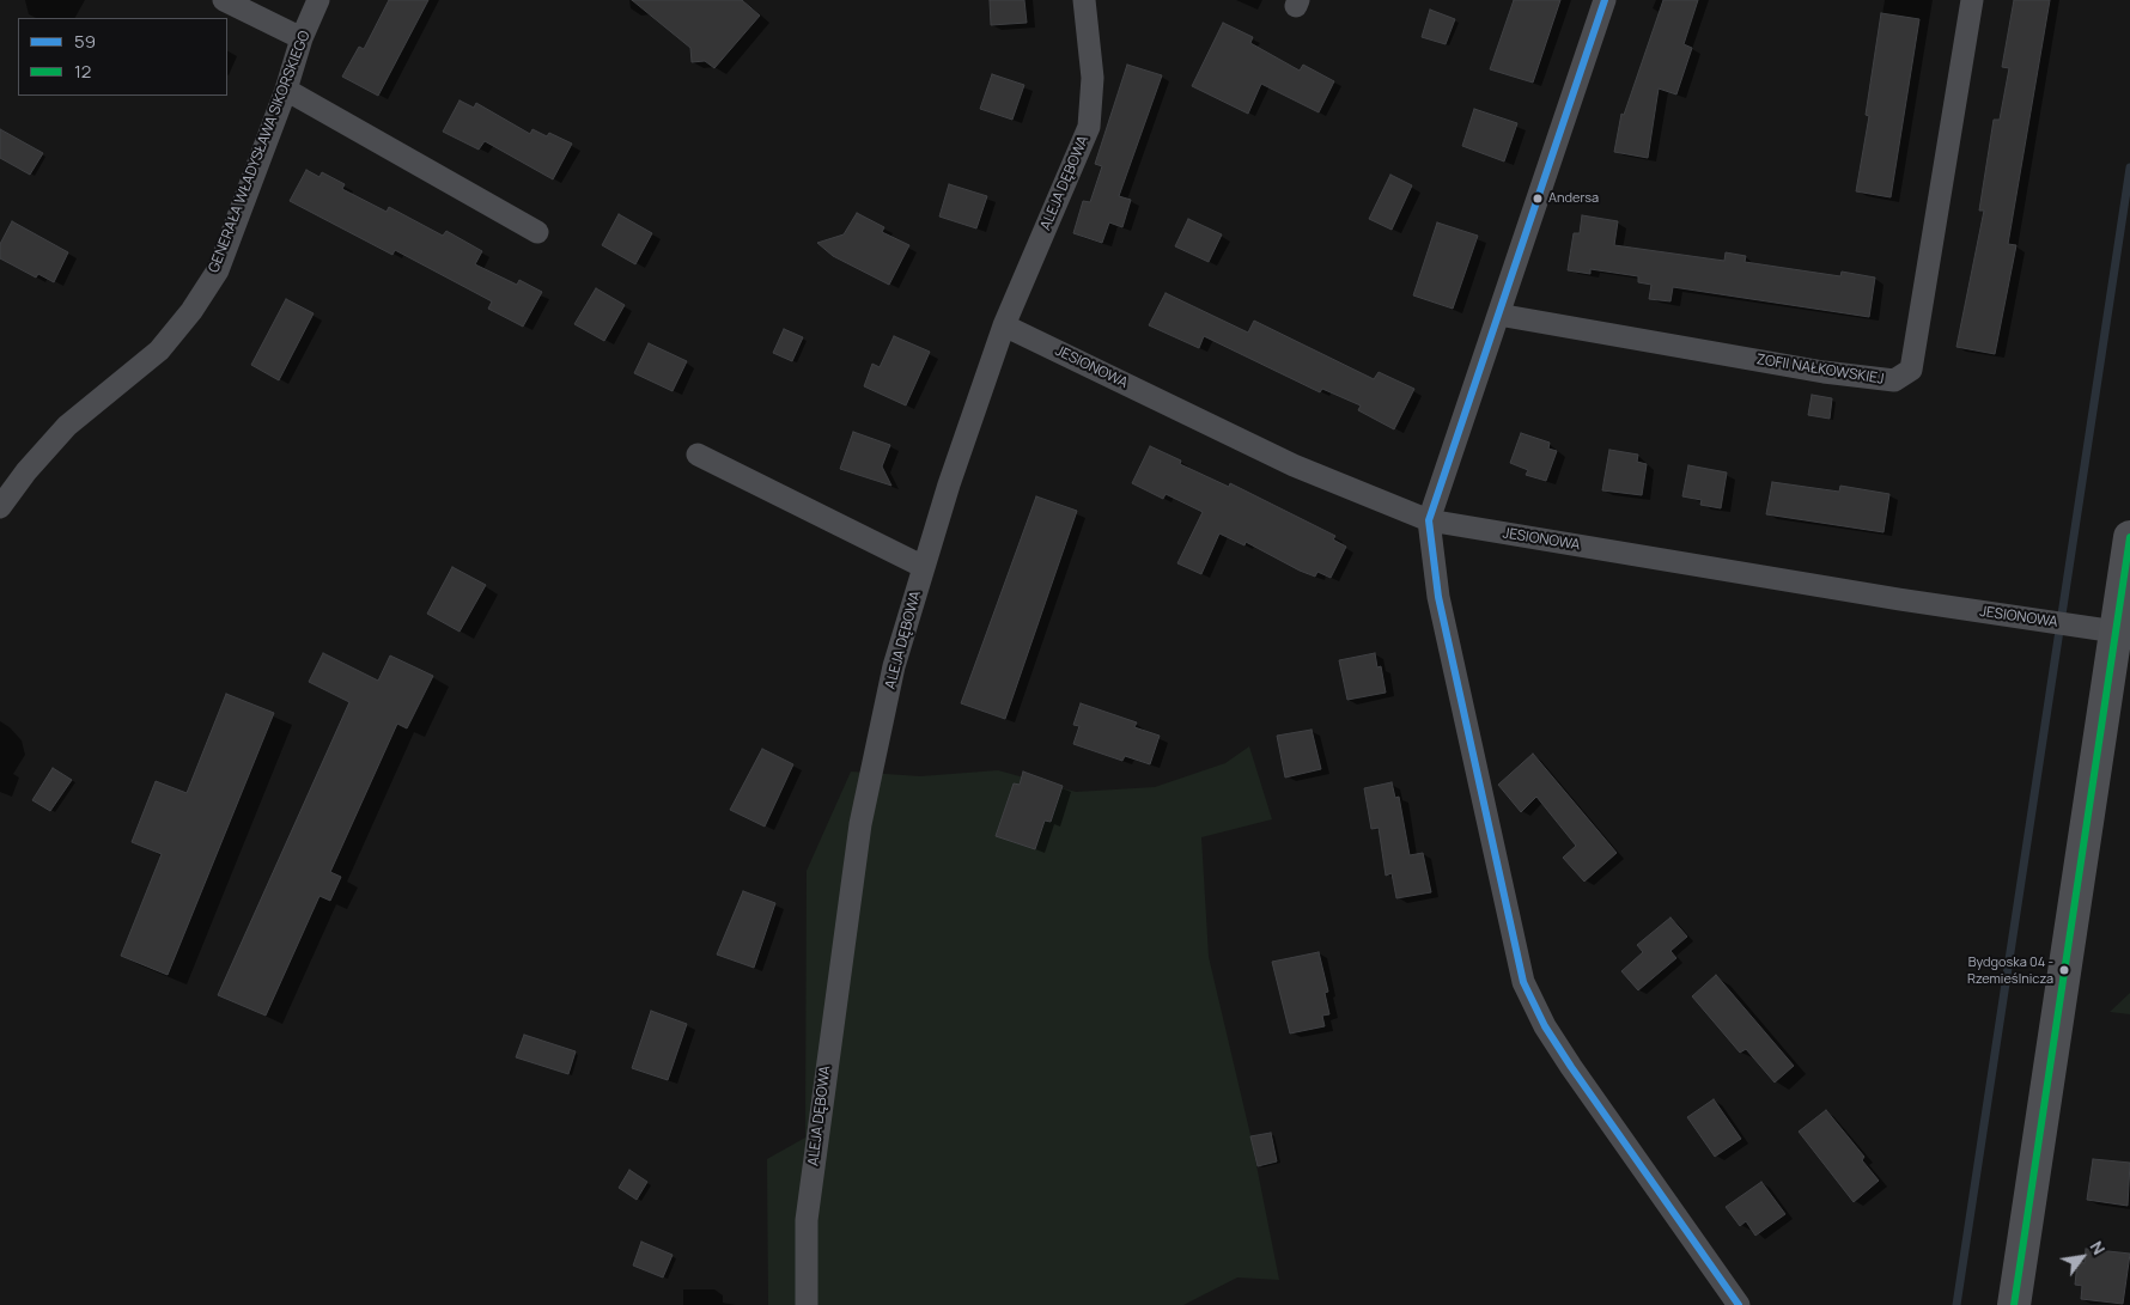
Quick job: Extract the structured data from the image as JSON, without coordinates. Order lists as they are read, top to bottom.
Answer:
{
  "streets": {
    "street": [
      "GENERAŁA WŁADYSŁAWA SIKORSKIEGO",
      "ALEJA DĘBOWA",
      "JESIONOWA",
      "ZOFII NAŁKOWSKIEJ"
    ]
  },
  "crossings": [
    ["ALEJA DĘBOWA", "JESIONOWA"]
  ],
  "places": ["Andersa", "Bydgoska 04 - Rzemieślnicza"],
  "lines": ["transit line 59", "transit line 12"],
  "legend": ["59", "12"],
  "north": "top right"
}
